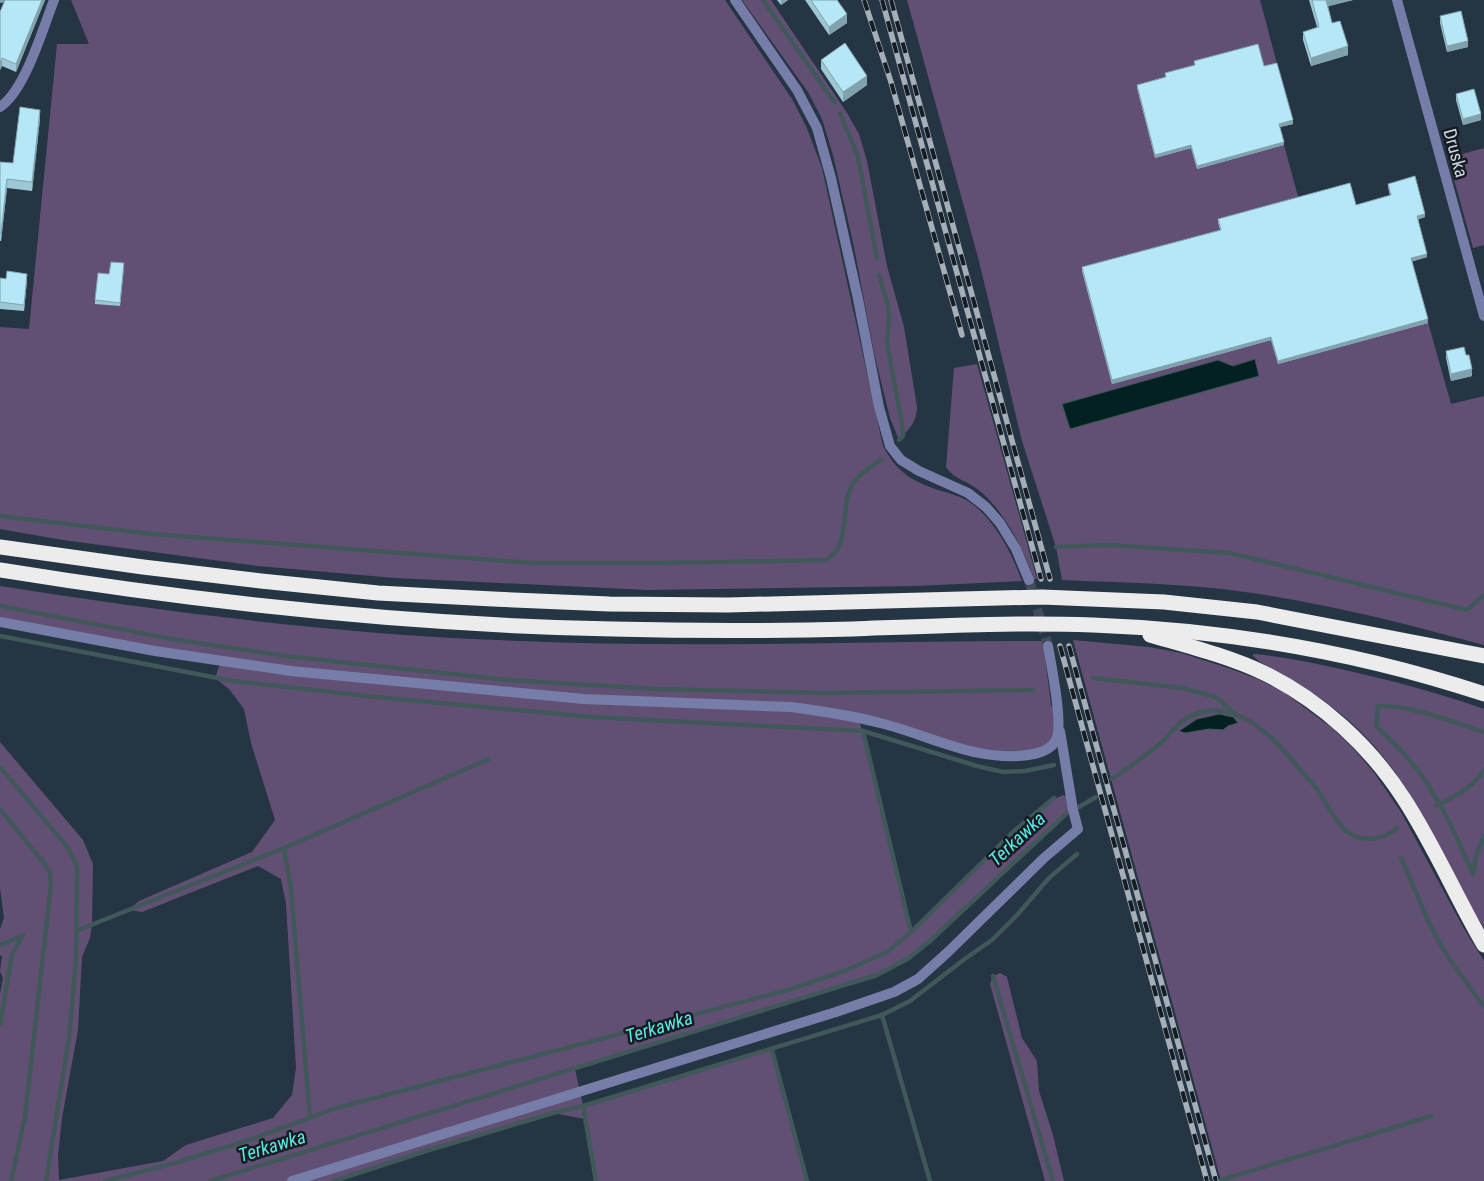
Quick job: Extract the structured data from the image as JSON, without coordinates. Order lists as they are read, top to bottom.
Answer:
{
  "streets": {
    "street": ["Druska"]
  },
  "water": ["Terkawka"]
}
